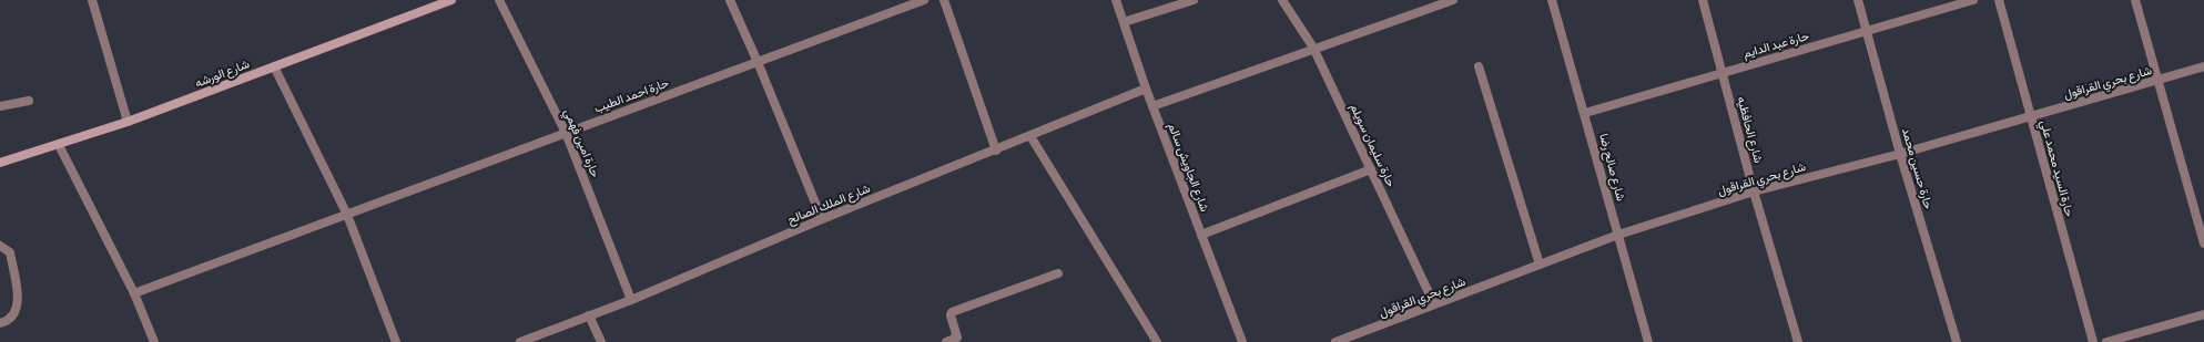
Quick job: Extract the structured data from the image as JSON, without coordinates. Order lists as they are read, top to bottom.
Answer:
{
  "streets": {
    "street": [
      "حارة عبد الدايم",
      "شارع الورشه",
      "شارع بحري القراقول",
      "حارة احمد الطيب",
      "شارع الحافظيه",
      "حارة امين فهمي",
      "حارة سليمان سويلم",
      "شارع الجاويش سالم",
      "شارع صالح رضا",
      "حارة حسين محمد",
      "حارة السيد محمد علي",
      "شارع الملك الصالح"
    ]
  },
  "crossings": [
    ["حارة عبد الدايم", "شارع الحافظيه"],
    ["حارة عبد الدايم", "شارع صالح رضا"],
    ["حارة عبد الدايم", "حارة حسين محمد"],
    ["شارع بحري القراقول", "شارع الحافظيه"],
    ["شارع بحري القراقول", "حارة سليمان سويلم"],
    ["شارع بحري القراقول", "شارع صالح رضا"],
    ["شارع بحري القراقول", "حارة حسين محمد"],
    ["شارع بحري القراقول", "حارة السيد محمد علي"],
    ["حارة احمد الطيب", "حارة امين فهمي"],
    ["حارة امين فهمي", "شارع الملك الصالح"],
    ["شارع الجاويش سالم", "شارع الملك الصالح"]
  ]
}
